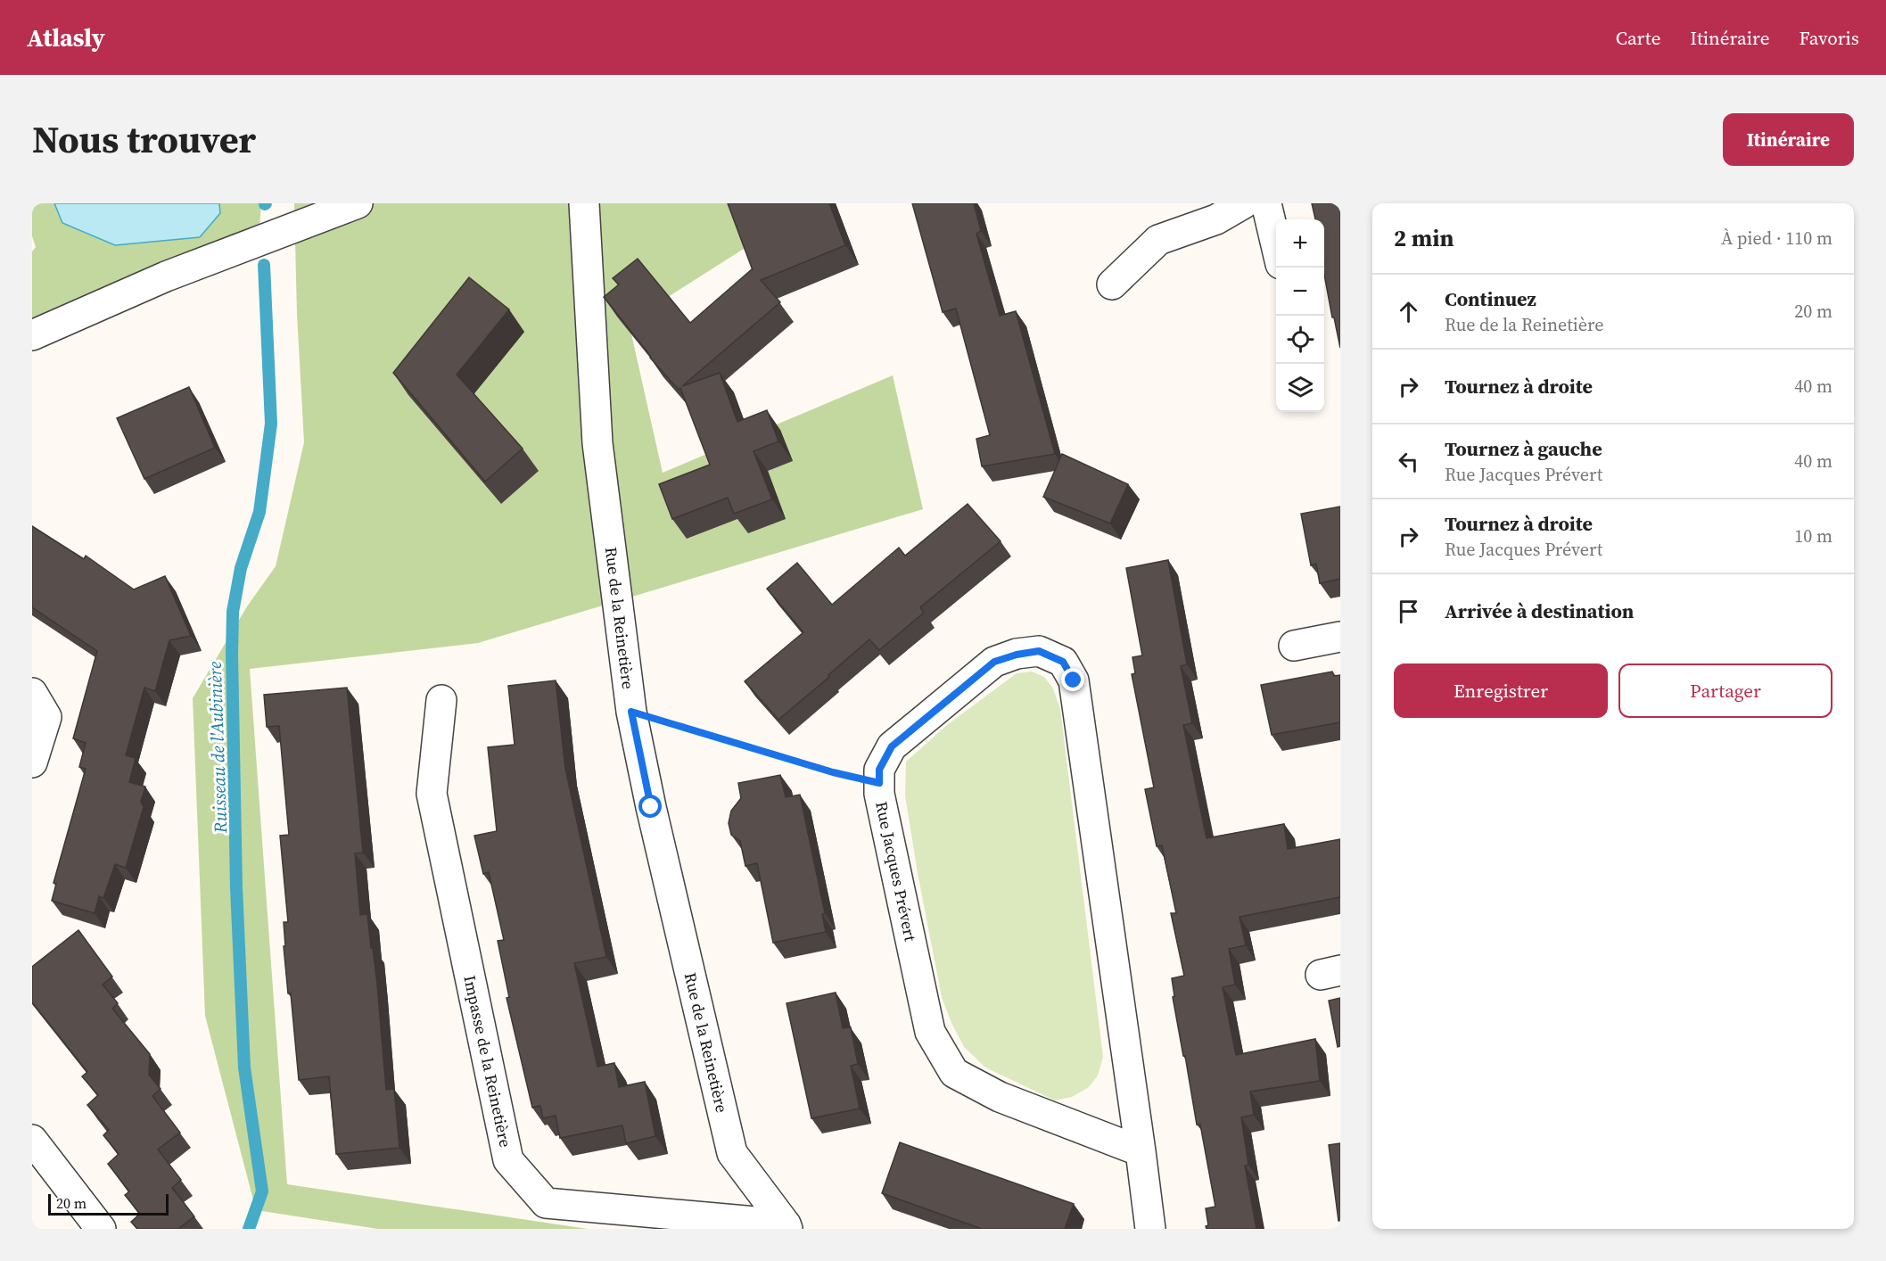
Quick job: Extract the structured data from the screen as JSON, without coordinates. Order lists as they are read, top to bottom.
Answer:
{
  "streets": {
    "street": ["Rue de la Reinetière", "Rue Jacques Prévert", "Impasse de la Reinetière"]
  },
  "crossings": [
    ["Rue de la Reinetière", "Impasse de la Reinetière"]
  ],
  "water": ["Ruisseau de l'Aubinière"],
  "scale_bar": "20 m",
  "page": {
    "header": "Atlasly",
    "nav": ["Carte", "Itinéraire", "Favoris"],
    "title": "Nous trouver",
    "buttons": [
      "Itinéraire",
      ["Enregistrer", "Partager"]
    ],
    "heading": ["2 min", "À pied · 110 m"],
    "map_buttons": ["+", "−"],
    "list": [
      ["Continuez", "Rue de la Reinetière", "20 m"],
      ["Tournez à droite", "40 m"],
      ["Tournez à gauche", "Rue Jacques Prévert", "40 m"],
      ["Tournez à droite", "Rue Jacques Prévert", "10 m"],
      "Arrivée à destination"
    ],
    "scale": "20 m"
  }
}
